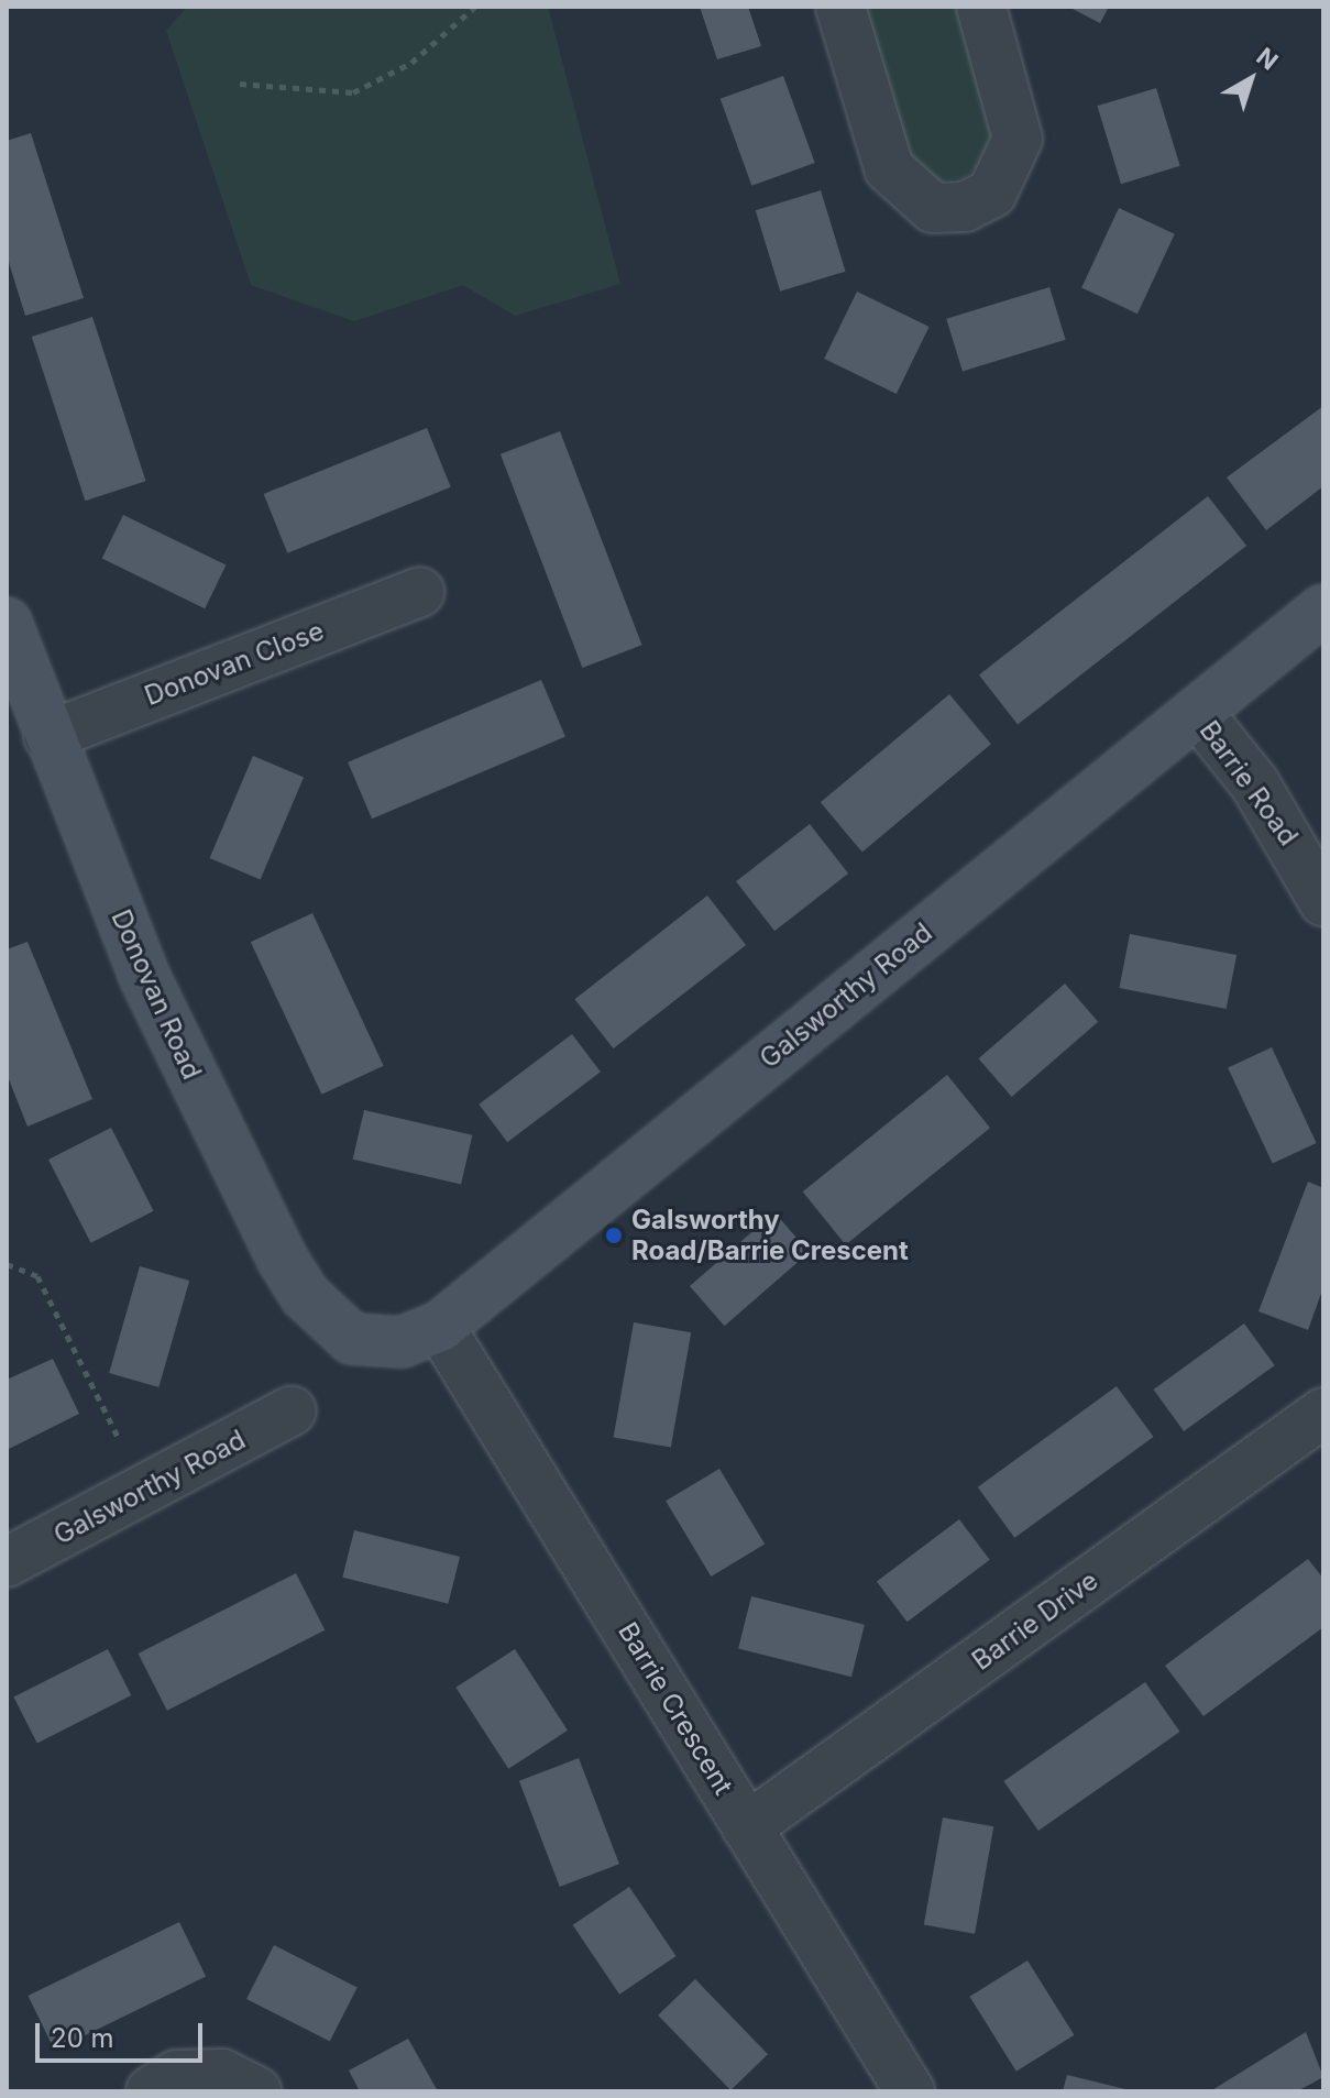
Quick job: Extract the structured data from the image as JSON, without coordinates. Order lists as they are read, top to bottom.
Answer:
{
  "streets": {
    "street": [
      "Donovan Close",
      "Barrie Road",
      "Donovan Road",
      "Galsworthy Road",
      "Barrie Drive",
      "Barrie Crescent"
    ]
  },
  "crossings": [
    ["Donovan Close", "Donovan Road"],
    ["Barrie Road", "Galsworthy Road"],
    ["Donovan Road", "Galsworthy Road"],
    ["Galsworthy Road", "Barrie Crescent"],
    ["Barrie Drive", "Barrie Crescent"]
  ],
  "places": ["Galsworthy Road/Barrie Crescent"],
  "scale_bar": "20 m",
  "north": "top right"
}
